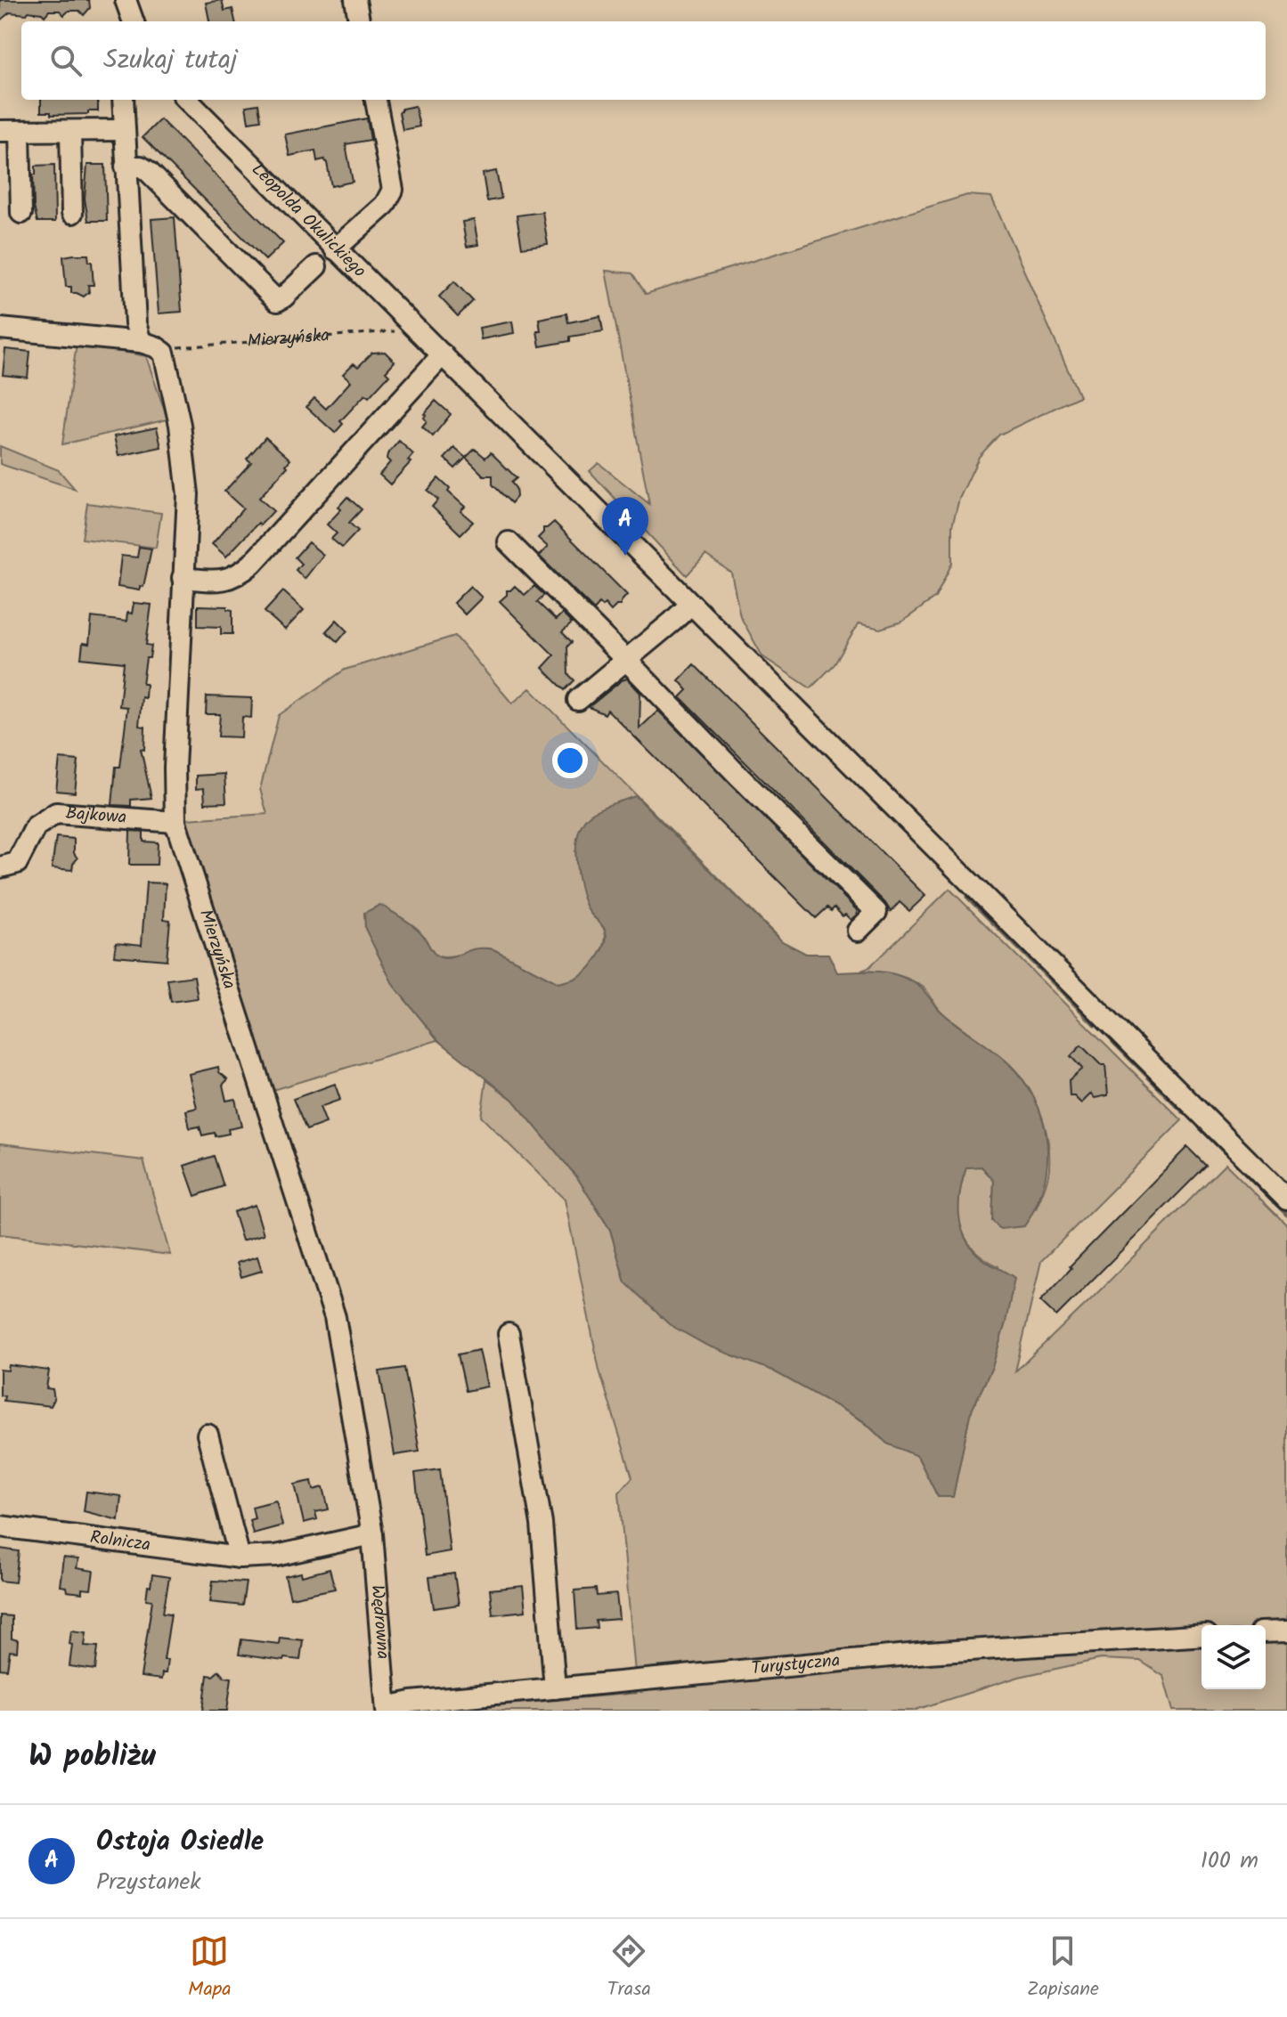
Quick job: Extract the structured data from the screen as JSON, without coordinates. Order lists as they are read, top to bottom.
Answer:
{
  "streets": {
    "street": [
      "Leopolda Okulickiego",
      "Mierzyńska",
      "Bajkowa",
      "Rolnicza",
      "Wędrowna",
      "Turystyczna"
    ]
  },
  "crossings": [
    ["Leopolda Okulickiego", "Mierzyńska"],
    ["Mierzyńska", "Bajkowa"],
    ["Mierzyńska", "Rolnicza"],
    ["Mierzyńska", "Wędrowna"],
    ["Rolnicza", "Wędrowna"],
    ["Wędrowna", "Turystyczna"]
  ],
  "page": {
    "search": "Szukaj tutaj",
    "pins": "A",
    "heading": "W pobliżu",
    "list": [
      {
        "mark": "A",
        "name": "Ostoja Osiedle",
        "note": "Przystanek",
        "value": "100 m"
      }
    ],
    "nav": ["Mapa", "Trasa", "Zapisane"]
  }
}
